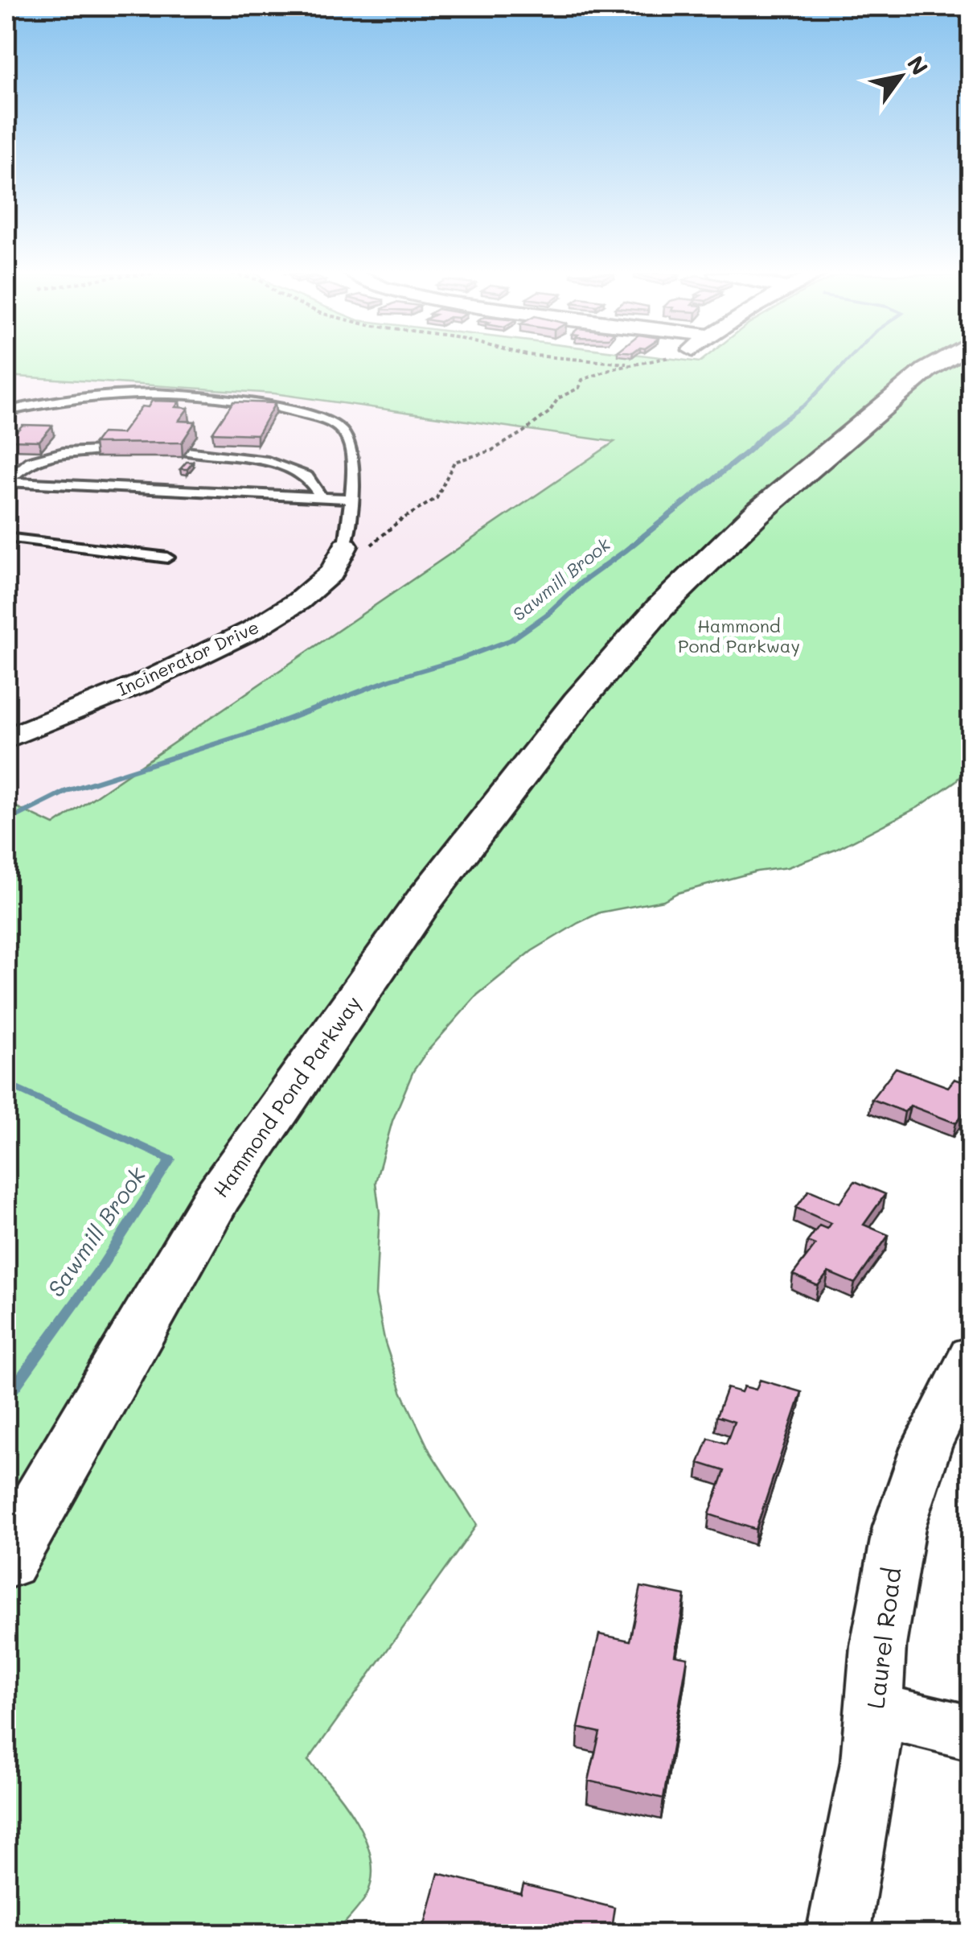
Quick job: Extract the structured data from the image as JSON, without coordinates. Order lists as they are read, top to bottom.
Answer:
{
  "streets": {
    "main road": ["Hammond Pond Parkway"],
    "street": ["Incinerator Drive", "Laurel Road"]
  },
  "water": ["Sawmill Brook"],
  "parks": ["Hammond Pond Parkway"],
  "north": "top right"
}
